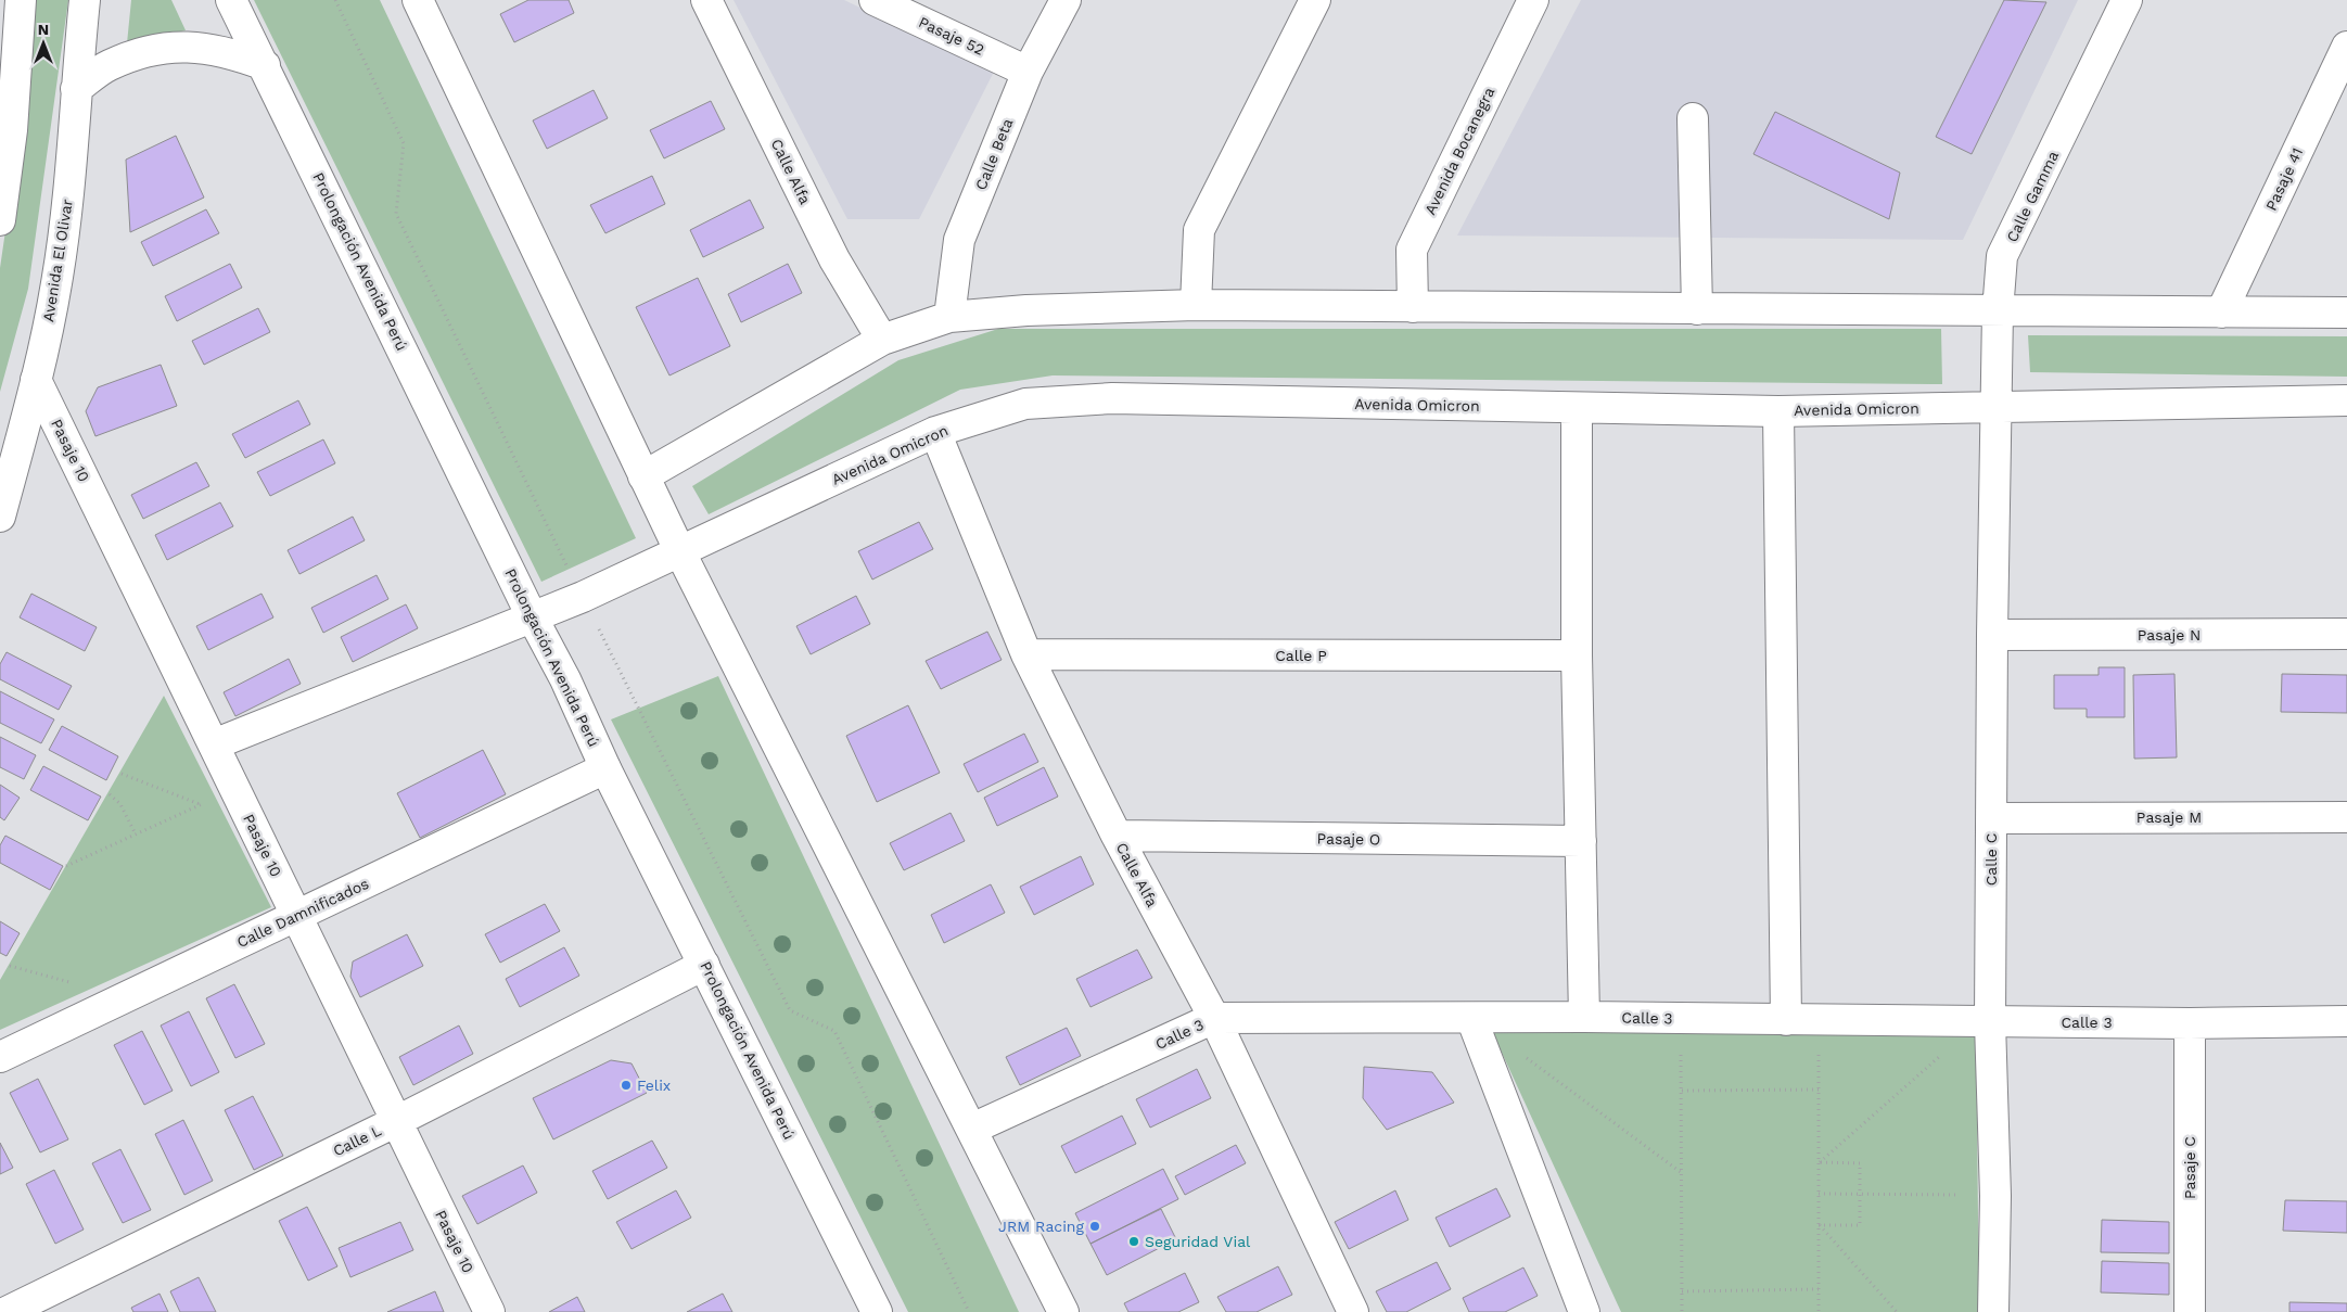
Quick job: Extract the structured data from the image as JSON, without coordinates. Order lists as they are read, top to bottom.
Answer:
{
  "streets": {
    "street": [
      "Pasaje 52",
      "Avenida Bocanegra",
      "Calle Beta",
      "Calle Alfa",
      "Pasaje 41",
      "Calle Gamma",
      "Avenida El Olivar",
      "Prolongación Avenida Perú",
      "Avenida Omicron",
      "Pasaje 10",
      "Pasaje N",
      "Calle P",
      "Pasaje M",
      "Pasaje O",
      "Calle C",
      "Calle Damnificados",
      "Calle 3",
      "Calle L",
      "Pasaje C"
    ]
  },
  "crossings": [
    ["Pasaje 52", "Calle Beta"],
    ["Calle Alfa", "Avenida Omicron"],
    ["Calle Alfa", "Calle P"],
    ["Calle Alfa", "Pasaje O"],
    ["Calle Alfa", "Calle 3"],
    ["Calle Gamma", "Avenida Omicron"],
    ["Calle Gamma", "Calle C"],
    ["Avenida El Olivar", "Pasaje 10"],
    ["Prolongación Avenida Perú", "Avenida Omicron"],
    ["Prolongación Avenida Perú", "Calle Damnificados"],
    ["Prolongación Avenida Perú", "Calle L"],
    ["Avenida Omicron", "Pasaje 10"],
    ["Avenida Omicron", "Calle C"],
    ["Pasaje 10", "Calle Damnificados"],
    ["Pasaje 10", "Calle L"],
    ["Pasaje N", "Calle C"],
    ["Pasaje M", "Calle C"],
    ["Calle C", "Calle 3"],
    ["Calle 3", "Pasaje C"]
  ],
  "places": ["Felix", "JRM Racing", "Seguridad Vial"],
  "north": "top"
}
